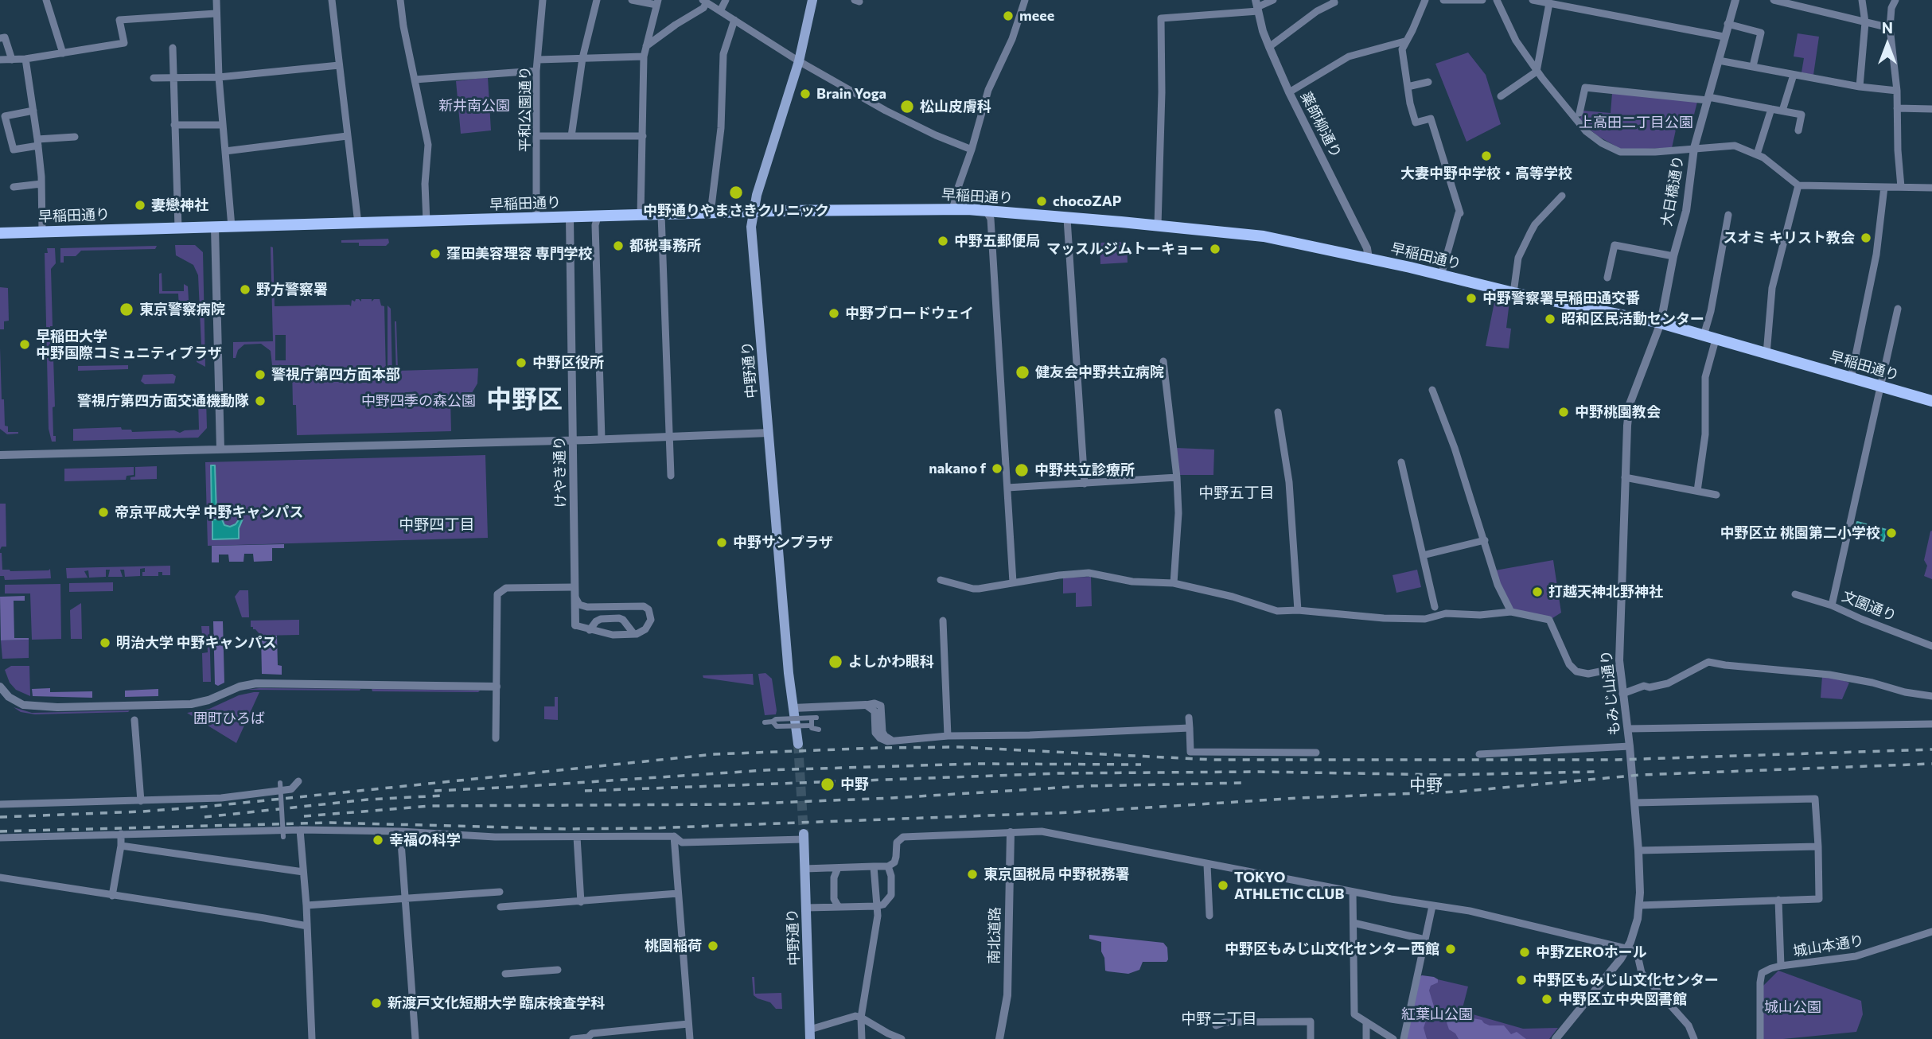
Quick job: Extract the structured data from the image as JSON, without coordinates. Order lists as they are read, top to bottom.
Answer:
{
  "streets": {
    "main road": ["早稲田通り", "中野通り"],
    "street": [
      "平和公園通り",
      "薬師柳通り",
      "大日橋通り",
      "けやき通り",
      "文園通り",
      "もみじ山通り",
      "南北道路",
      "城山本通り"
    ]
  },
  "crossings": [
    ["平和公園通り", "早稲田通り"],
    ["薬師柳通り", "早稲田通り"],
    ["大日橋通り", "早稲田通り"],
    ["大日橋通り", "もみじ山通り"],
    ["早稲田通り", "中野通り"],
    ["早稲田通り", "けやき通り"],
    ["早稲田通り", "もみじ山通り"]
  ],
  "districts": [
    "中野区",
    "中野五丁目",
    "中野四丁目",
    "中野",
    "中野二丁目"
  ],
  "parks": [
    "新井南公園",
    "上高田二丁目公園",
    "中野四季の森公園",
    "囲町ひろば",
    "城山公園",
    "紅葉山公園"
  ],
  "places": [
    "meee",
    "Brain Yoga",
    "松山皮膚科",
    "大妻中野中学校・高等学校",
    "中野通りやまさきクリニック",
    "chocoZAP",
    "妻戀神社",
    "スオミ キリスト教会",
    "中野五郵便局",
    "都税事務所",
    "マッスルジムトーキョー",
    "窪田美容理容 専門学校",
    "野方警察署",
    "中野警察署早稲田通交番",
    "東京警察病院",
    "中野ブロードウェイ",
    "昭和区民活動センター",
    "早稲田大学 中野国際コミュニティプラザ",
    "中野区役所",
    "健友会中野共立病院",
    "警視庁第四方面本部",
    "警視庁第四方面交通機動隊",
    "中野桃園教会",
    "nakano f",
    "中野共立診療所",
    "帝京平成大学 中野キャンパス",
    "中野区立 桃園第二小学校",
    "中野サンプラザ",
    "打越天神北野神社",
    "明治大学 中野キャンパス",
    "よしかわ眼科",
    "中野",
    "幸福の科学",
    "東京国税局 中野税務署",
    "TOKYO ATHLETIC CLUB",
    "桃園稲荷",
    "中野区もみじ山文化センター西館",
    "中野ZEROホール",
    "中野区もみじ山文化センター",
    "中野区立中央図書館",
    "新渡戸文化短期大学 臨床検査学科"
  ],
  "north": "top"
}
